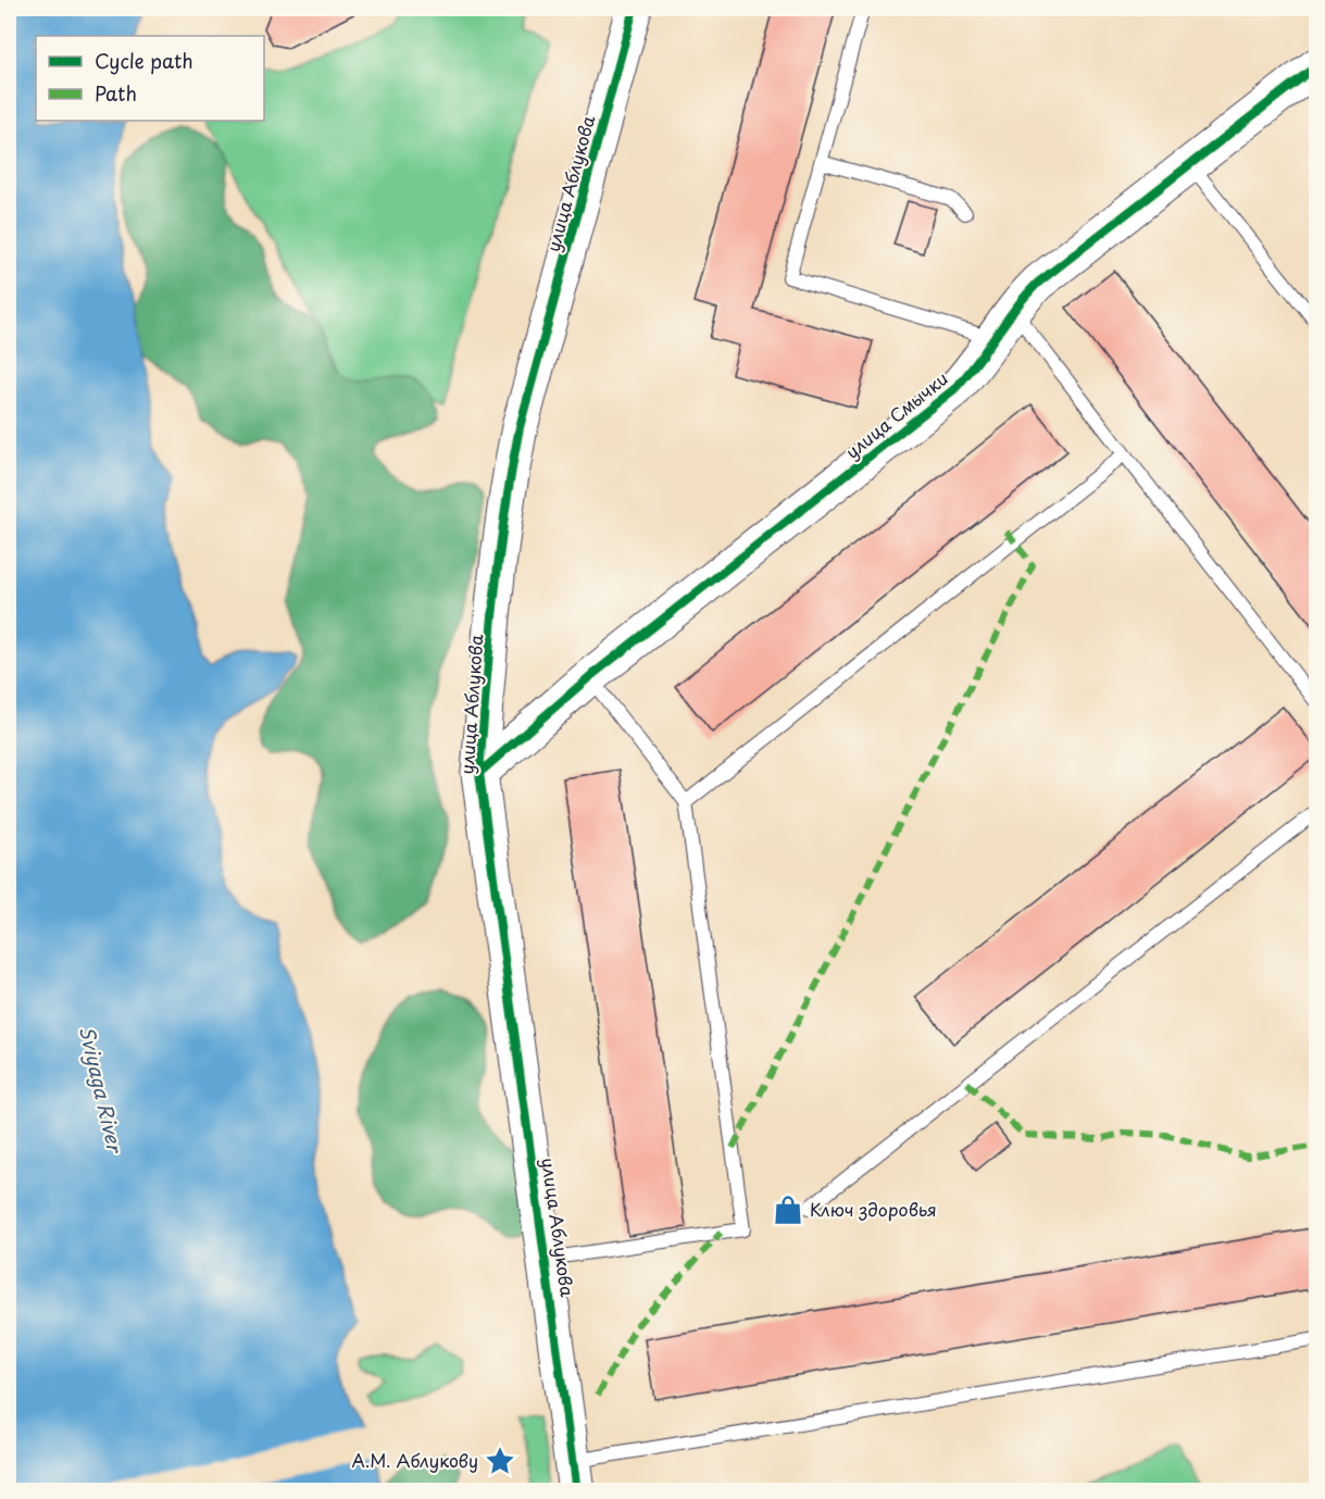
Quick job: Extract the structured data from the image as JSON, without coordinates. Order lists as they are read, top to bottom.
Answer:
{
  "streets": {
    "street": ["улица Аблукова", "улица Смычки"]
  },
  "crossings": [
    ["улица Аблукова", "улица Смычки"]
  ],
  "water": ["Sviyaga River"],
  "places": {
    "shop": ["Ключ здоровья"],
    "place": ["А.М. Аблукову"]
  },
  "legend": ["Cycle path", "Path"]
}
